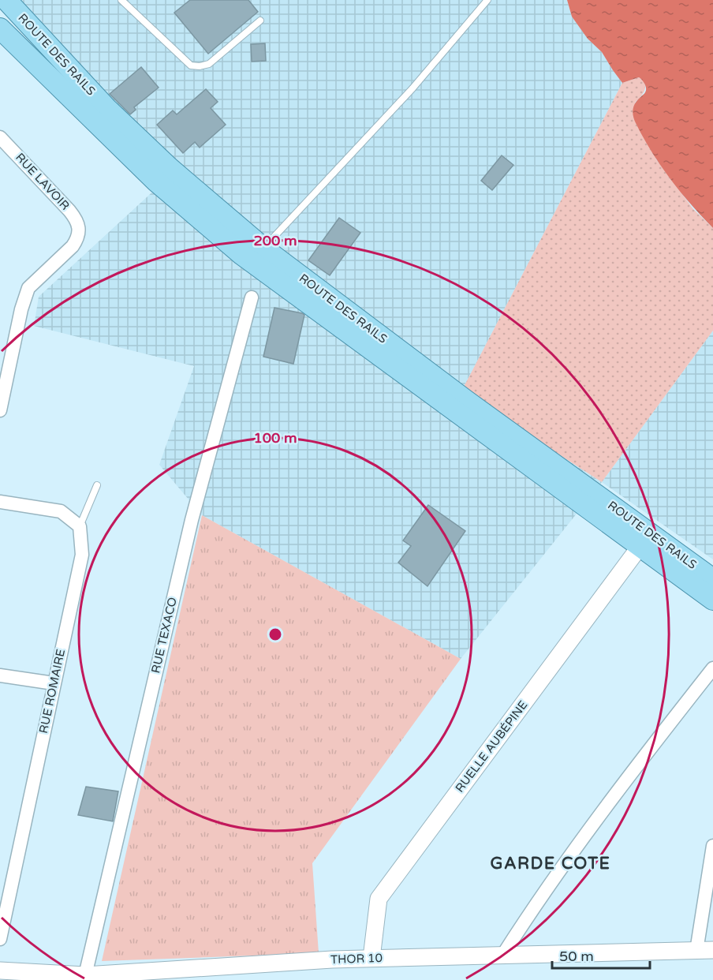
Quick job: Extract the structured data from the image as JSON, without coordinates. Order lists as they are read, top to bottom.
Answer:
{
  "streets": {
    "main road": ["ROUTE DES RAILS"],
    "street": [
      "RUE LAVOIR",
      "RUE TEXACO",
      "RUE ROMAIRE",
      "RUELLE AUBÉPINE",
      "THOR 10"
    ]
  },
  "crossings": [
    ["ROUTE DES RAILS", "RUELLE AUBÉPINE"],
    ["RUE TEXACO", "THOR 10"],
    ["RUELLE AUBÉPINE", "THOR 10"]
  ],
  "districts": ["GARDE COTE"],
  "scale_bar": "50 m",
  "rings": ["200 m", "100 m"]
}
